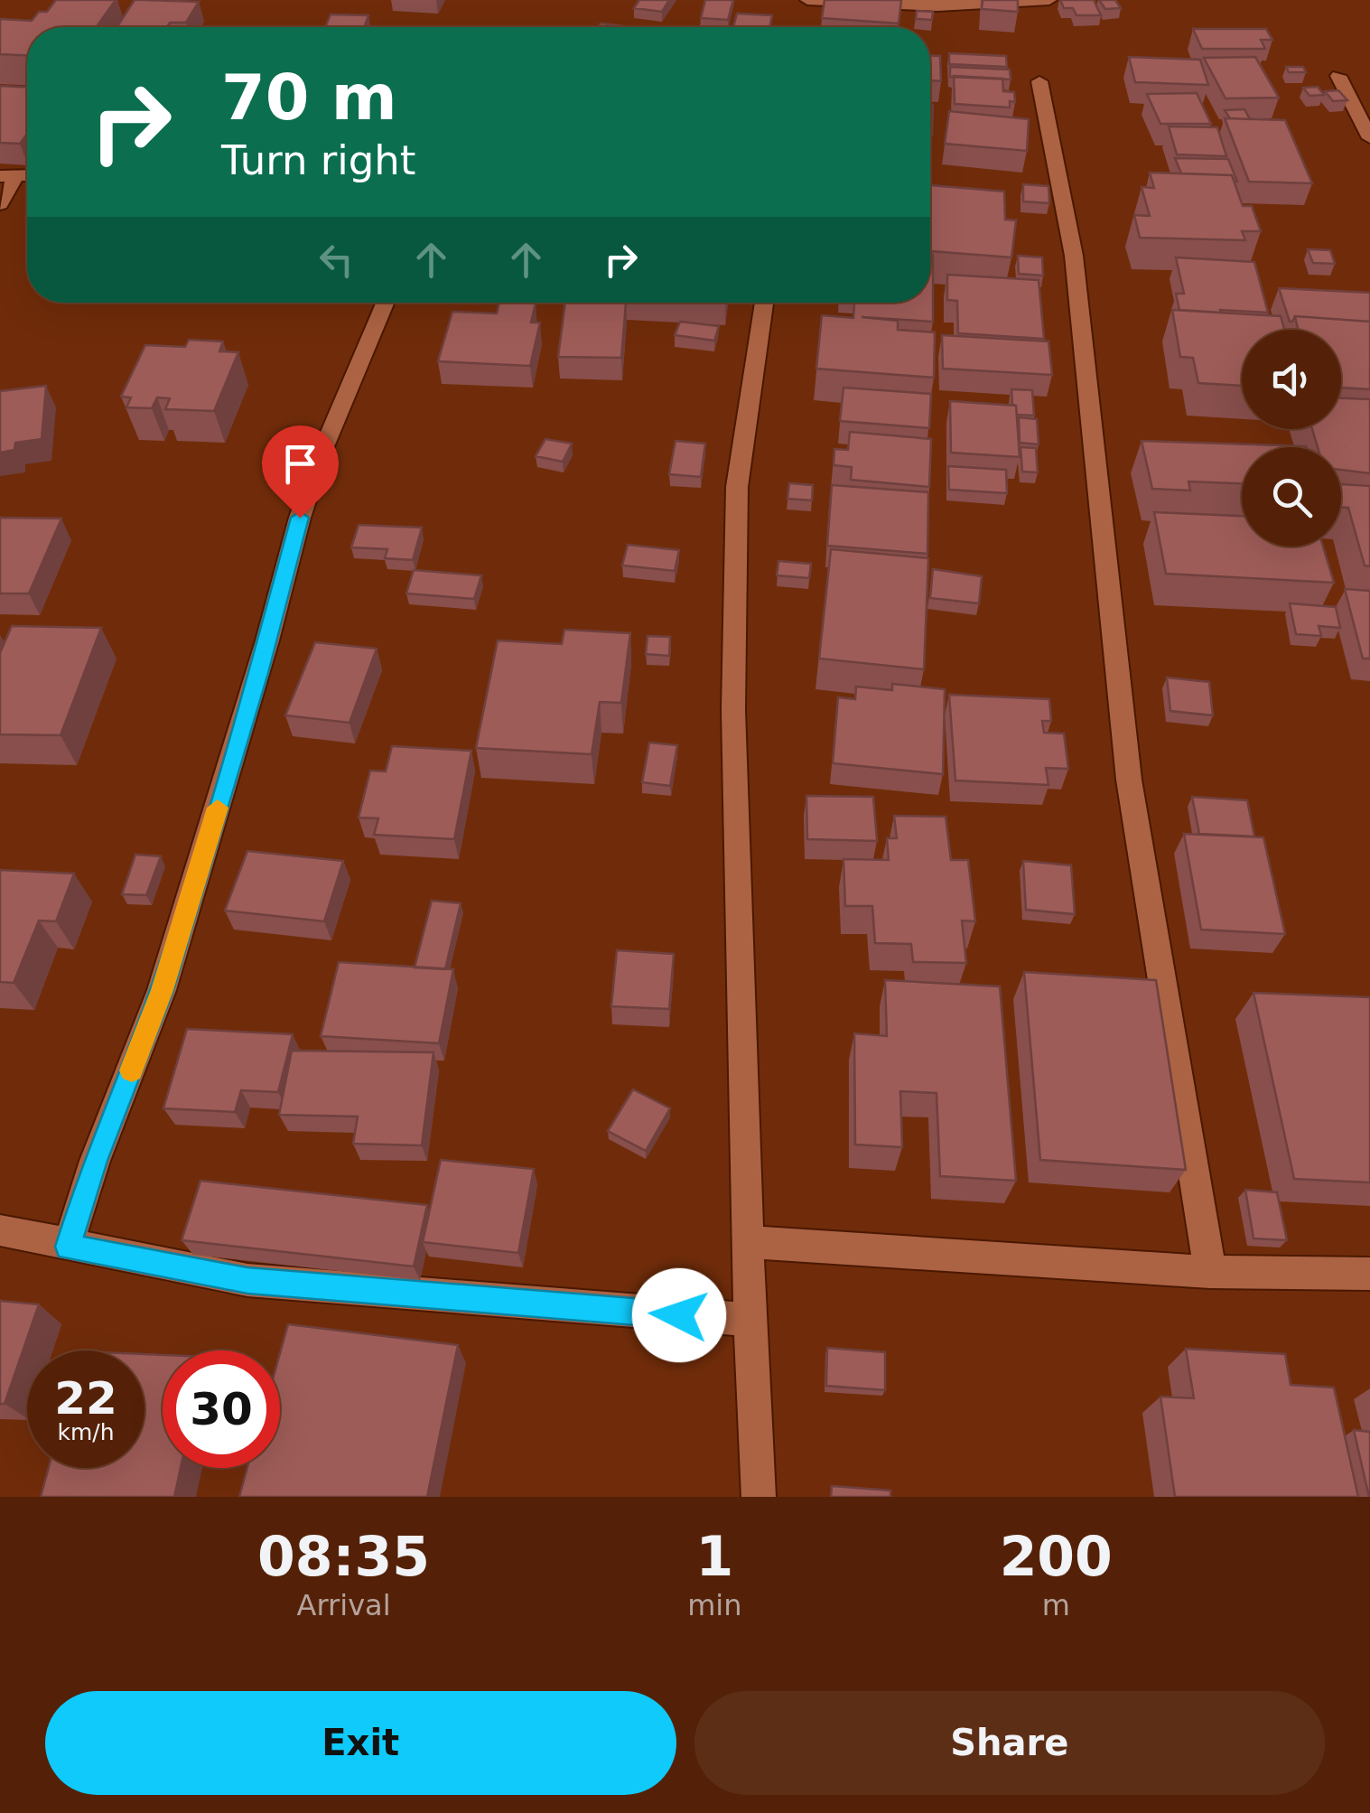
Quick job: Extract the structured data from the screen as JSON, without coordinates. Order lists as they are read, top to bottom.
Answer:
{
  "page": {
    "turn": ["70 m", "Turn right"],
    "speed": "22 km/h",
    "limit": "30",
    "eta": [
      "08:35",
      "Arrival",
      "1",
      "min",
      "200",
      "m"
    ],
    "buttons": ["Exit", "Share"]
  }
}
